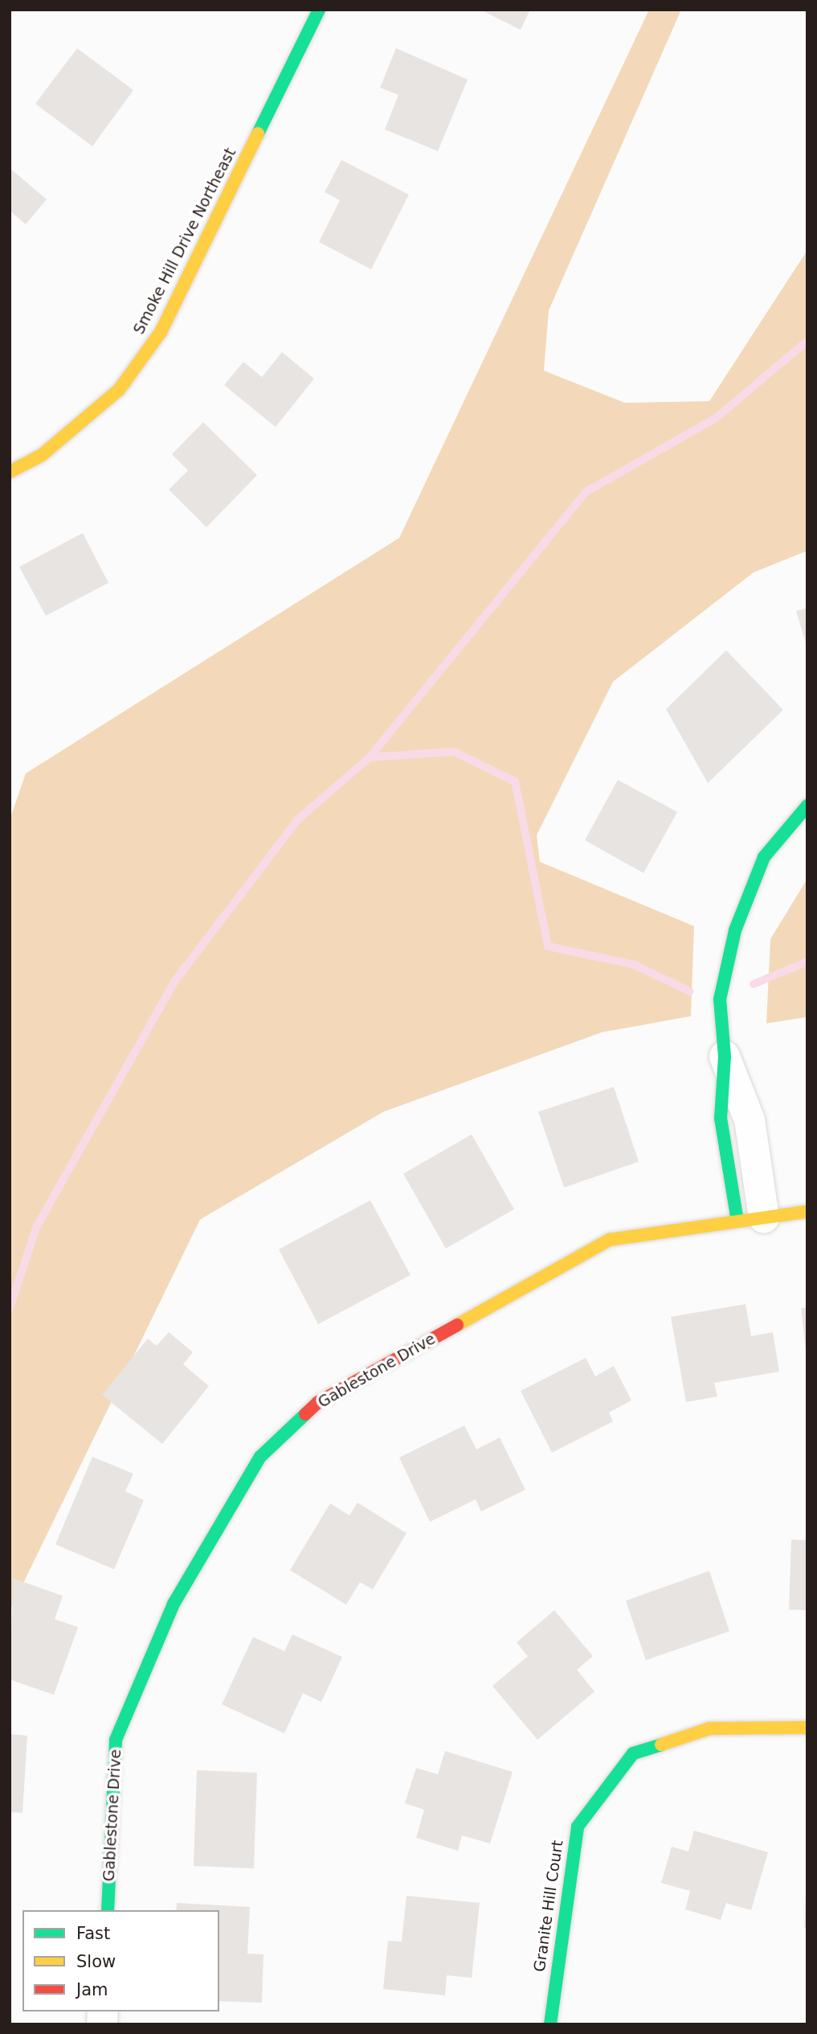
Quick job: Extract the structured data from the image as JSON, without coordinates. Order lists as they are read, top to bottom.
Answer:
{
  "streets": {
    "street": ["Smoke Hill Drive Northeast", "Gablestone Drive", "Granite Hill Court"]
  },
  "legend": ["Fast", "Slow", "Jam"]
}
